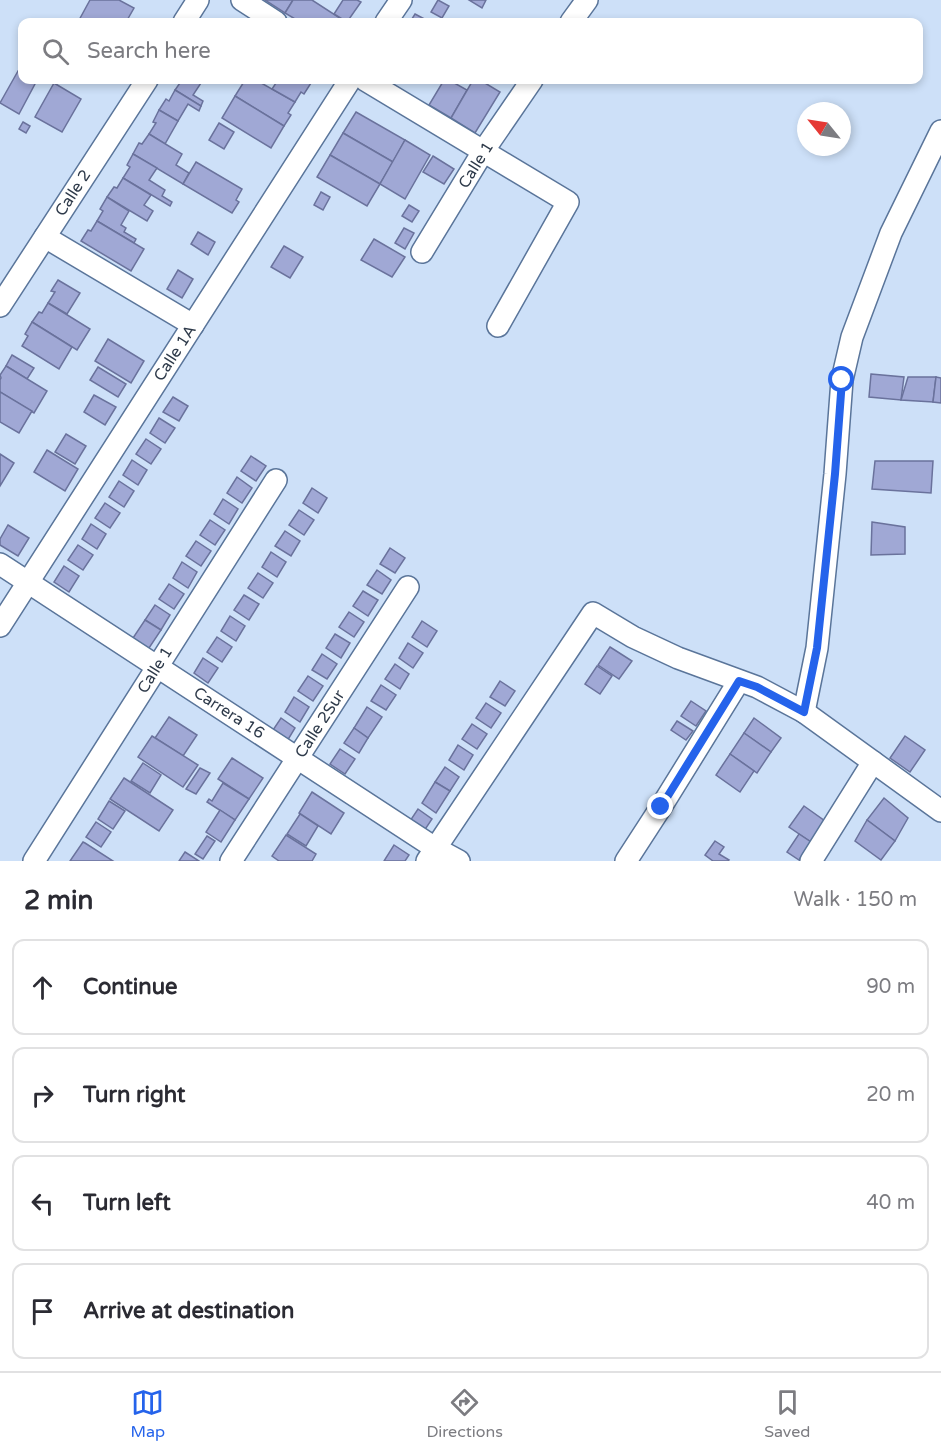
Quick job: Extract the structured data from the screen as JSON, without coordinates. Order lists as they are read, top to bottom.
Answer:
{
  "streets": {
    "street": [
      "Calle 1",
      "Calle 2",
      "Calle 1A",
      "Carrera 16",
      "Calle 2Sur"
    ]
  },
  "crossings": [
    ["Calle 1", "Carrera 16"],
    ["Calle 1A", "Carrera 16"],
    ["Carrera 16", "Calle 2Sur"]
  ],
  "north": "top left",
  "page": {
    "search": "Search here",
    "heading": ["2 min", "Walk · 150 m"],
    "list": [
      ["Continue", "90 m"],
      ["Turn right", "20 m"],
      ["Turn left", "40 m"],
      "Arrive at destination"
    ],
    "nav": ["Map", "Directions", "Saved"]
  }
}
